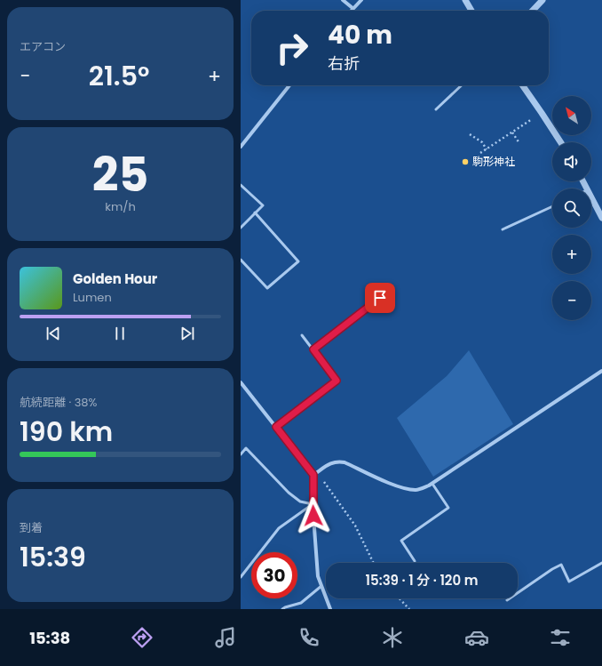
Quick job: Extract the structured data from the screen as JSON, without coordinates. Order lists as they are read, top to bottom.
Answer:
{
  "places": ["駒形神社"],
  "north": "top left",
  "page": {
    "tile": [
      "エアコン",
      ["25", "km/h"],
      ["航続距離 · 38%", "190 km"],
      ["到着", "15:39"]
    ],
    "turn": ["40 m", "右折"],
    "heat": ["−", "21.5°", "+"],
    "map_buttons": ["+", "−"],
    "song": ["Golden Hour", "Lumen"],
    "limit": "30",
    "trip": "15:39 · 1 分 · 120 m",
    "tabs": "15:38"
  }
}
